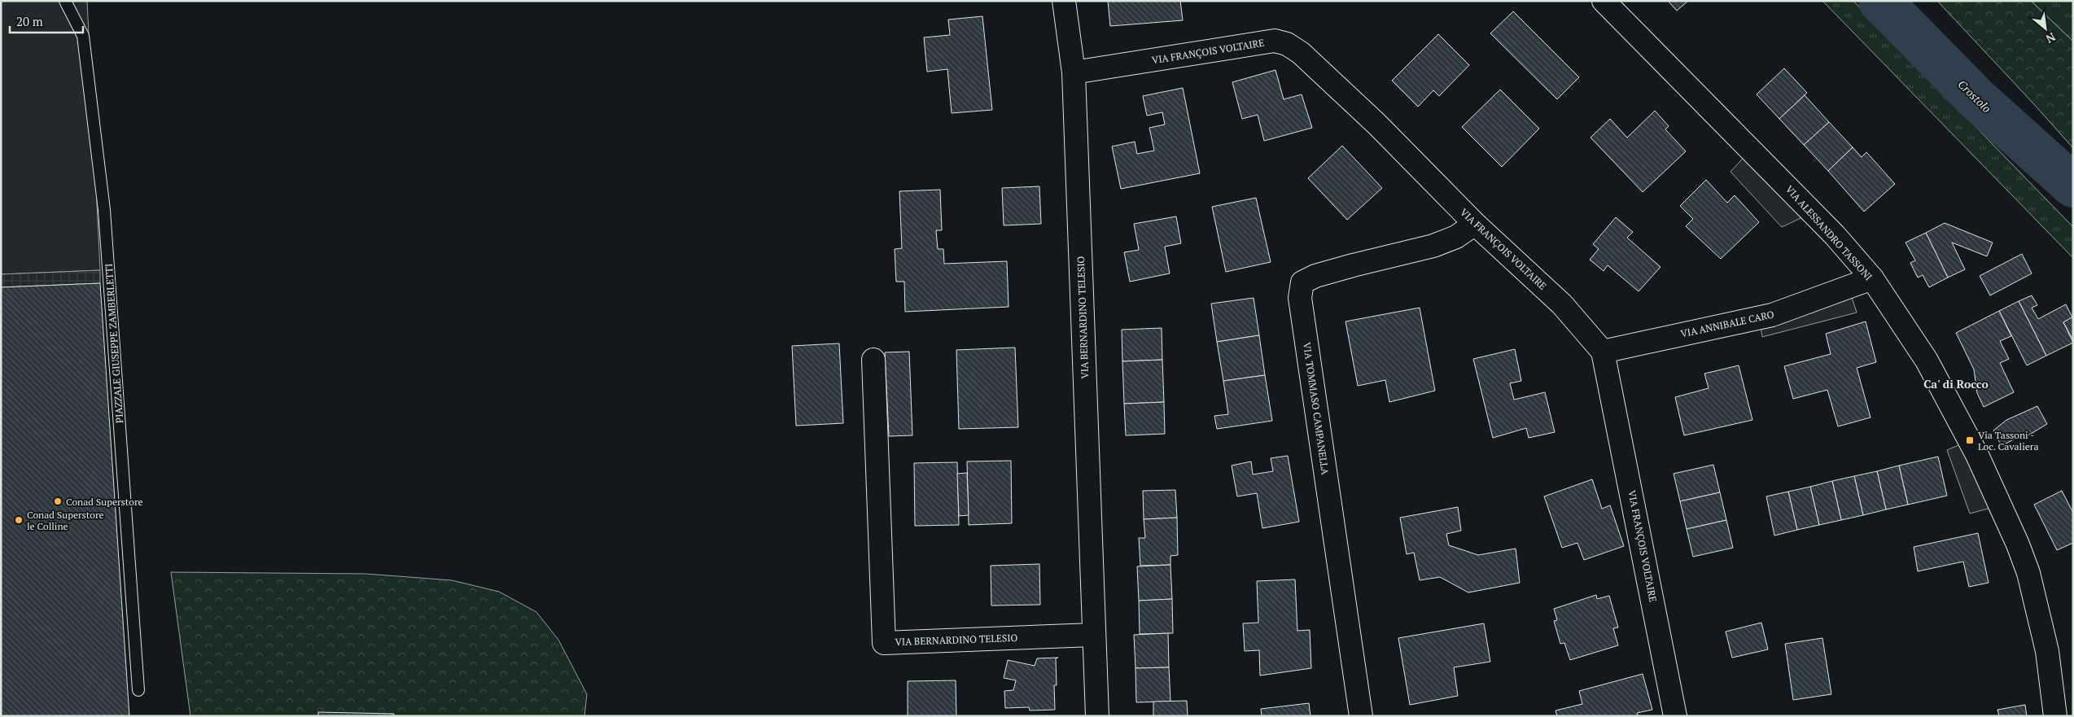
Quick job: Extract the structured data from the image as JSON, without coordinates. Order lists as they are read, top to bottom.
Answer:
{
  "streets": {
    "street": [
      "VIA FRANÇOIS VOLTAIRE",
      "VIA ALESSANDRO TASSONI",
      "VIA BERNARDINO TELESIO",
      "VIA ANNIBALE CARO",
      "VIA TOMMASO CAMPANELLA"
    ],
    "lane": ["PIAZZALE GIUSEPPE ZAMBERLETTI"]
  },
  "crossings": [
    ["VIA FRANÇOIS VOLTAIRE", "VIA BERNARDINO TELESIO"],
    ["VIA FRANÇOIS VOLTAIRE", "VIA ANNIBALE CARO"],
    ["VIA FRANÇOIS VOLTAIRE", "VIA TOMMASO CAMPANELLA"],
    ["VIA ALESSANDRO TASSONI", "VIA ANNIBALE CARO"]
  ],
  "districts": ["Ca' di Rocco"],
  "water": ["Crostolo"],
  "places": {
    "transit": ["Via Tassoni - Loc. Cavaliera"],
    "other": ["Conad Superstore", "Conad Superstore le Colline"]
  },
  "scale_bar": "20 m",
  "north": "bottom right"
}
